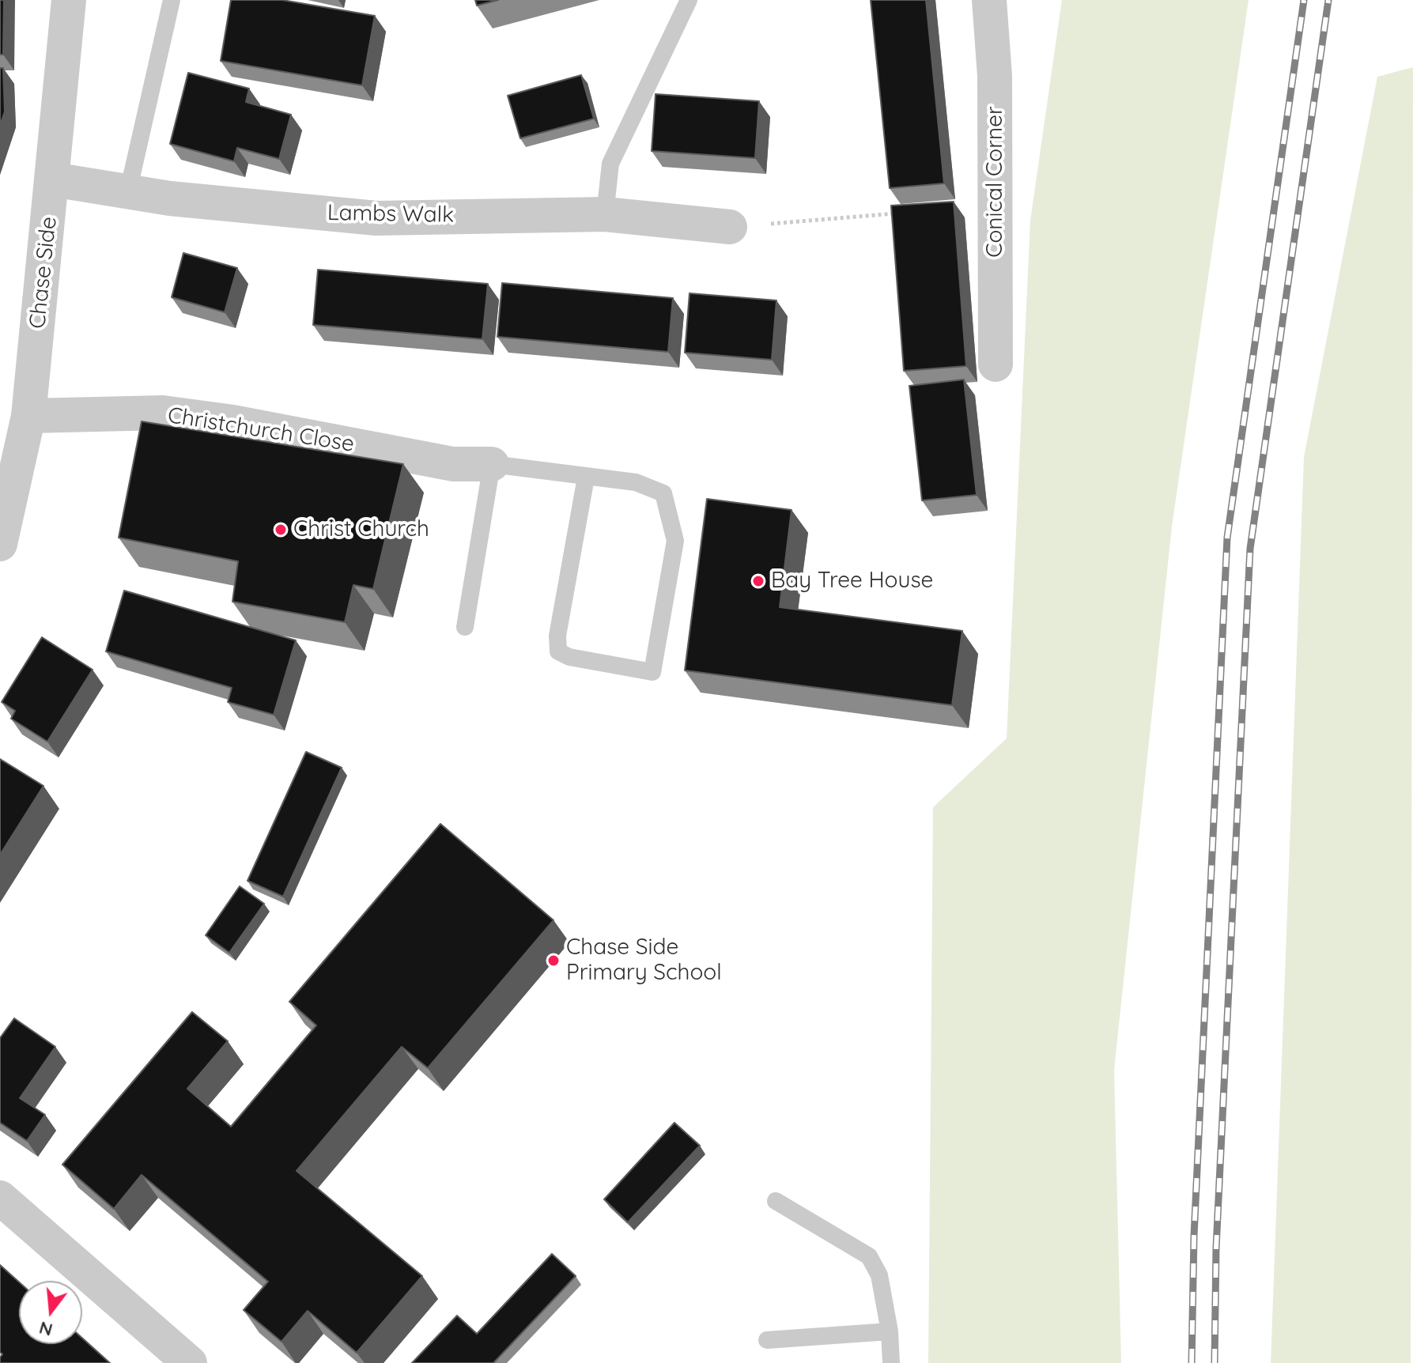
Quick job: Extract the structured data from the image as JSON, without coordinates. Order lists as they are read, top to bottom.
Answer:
{
  "streets": {
    "street": [
      "Conical Corner",
      "Lambs Walk",
      "Chase Side",
      "Christchurch Close"
    ]
  },
  "crossings": [
    ["Lambs Walk", "Chase Side"],
    ["Chase Side", "Christchurch Close"]
  ],
  "places": ["Christ Church", "Bay Tree House", "Chase Side Primary School"],
  "north": "bottom"
}
